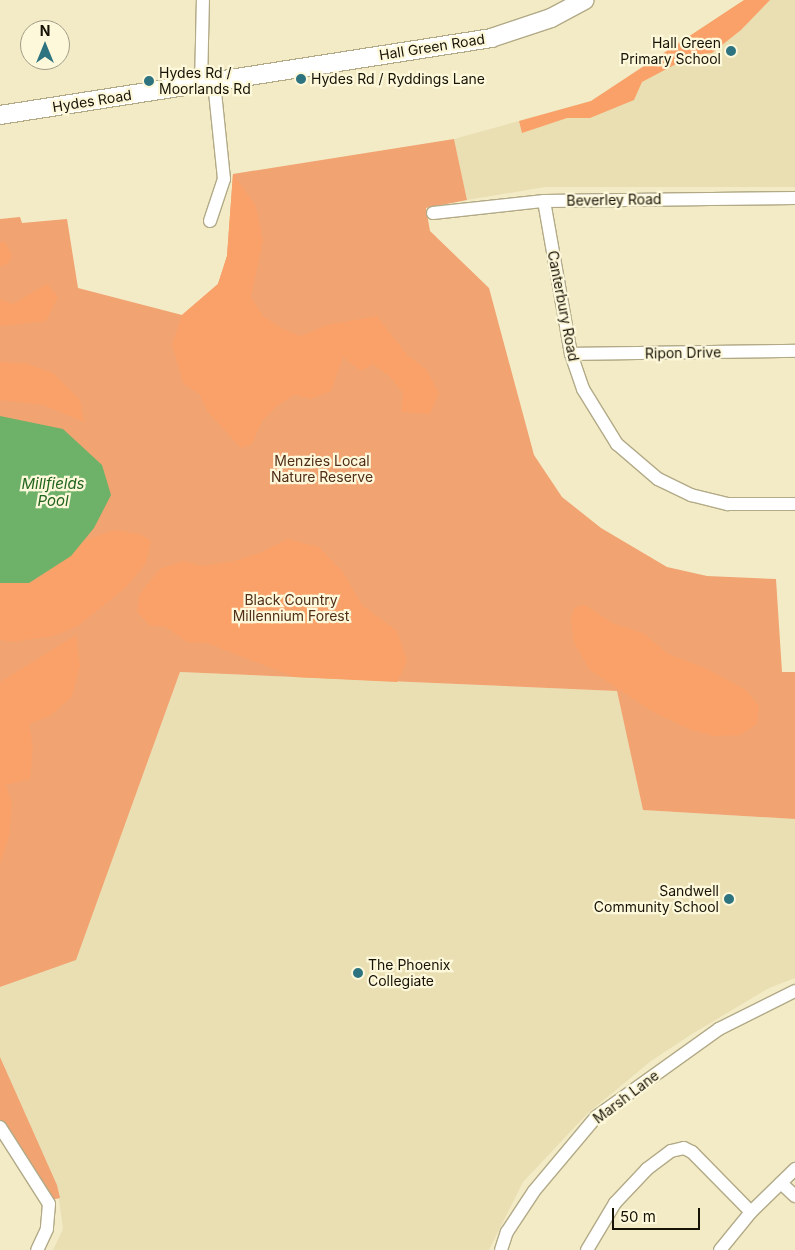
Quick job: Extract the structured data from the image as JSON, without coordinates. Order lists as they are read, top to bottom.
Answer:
{
  "streets": {
    "street": [
      "Hall Green Road",
      "Hydes Road",
      "Beverley Road",
      "Canterbury Road",
      "Ripon Drive",
      "Marsh Lane"
    ]
  },
  "crossings": [
    ["Hall Green Road", "Hydes Road"],
    ["Beverley Road", "Canterbury Road"],
    ["Canterbury Road", "Ripon Drive"]
  ],
  "water": ["Millfields Pool"],
  "parks": ["Menzies Local Nature Reserve", "Black Country Millennium Forest"],
  "places": [
    "Hall Green Primary School",
    "Hydes Rd / Ryddings Lane",
    "Hydes Rd / Moorlands Rd",
    "Sandwell Community School",
    "The Phoenix Collegiate"
  ],
  "scale_bar": "50 m",
  "north": "top"
}
